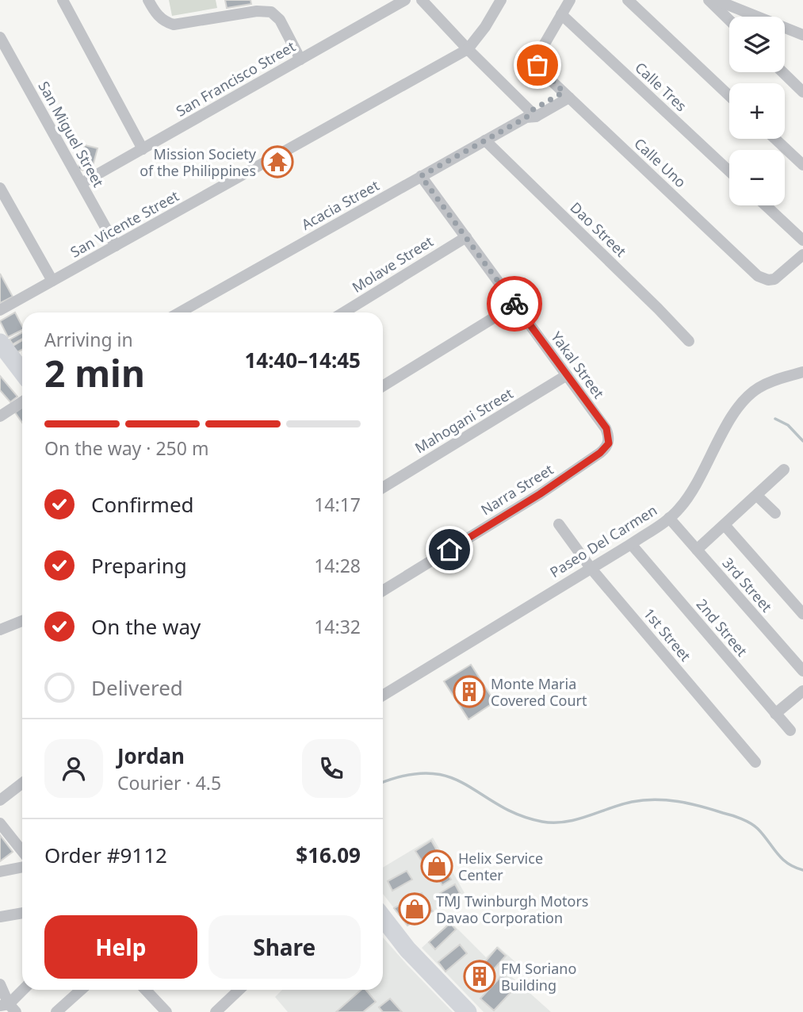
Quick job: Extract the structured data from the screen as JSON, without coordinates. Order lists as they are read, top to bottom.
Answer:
{
  "streets": {
    "street": [
      "San Francisco Street",
      "Calle Tres",
      "San Miguel Street",
      "Calle Uno",
      "Acacia Street",
      "San Vicente Street",
      "Dao Street",
      "Molave Street",
      "Yakal Street",
      "Mahogani Street",
      "Narra Street",
      "Paseo Del Carmen",
      "3rd Street",
      "2nd Street",
      "1st Street"
    ]
  },
  "crossings": [
    ["San Francisco Street", "San Miguel Street"],
    ["Calle Tres", "Calle Uno"],
    ["San Miguel Street", "San Vicente Street"],
    ["Calle Uno", "Acacia Street"],
    ["Acacia Street", "Dao Street"],
    ["Acacia Street", "Yakal Street"],
    ["Molave Street", "Yakal Street"],
    ["Yakal Street", "Mahogani Street"],
    ["Yakal Street", "Narra Street"],
    ["Paseo Del Carmen", "3rd Street"],
    ["Paseo Del Carmen", "2nd Street"],
    ["Paseo Del Carmen", "1st Street"]
  ],
  "places": {
    "temple": ["Mission Society of the Philippines"],
    "building": ["Monte Maria Covered Court", "FM Soriano Building"],
    "shop": ["Helix Service Center", "TMJ Twinburgh Motors Davao Corporation"]
  },
  "page": {
    "map_buttons": ["+", "−"],
    "heading": ["2 min", "Arriving in", "14:40–14:45"],
    "panel": [
      "Jordan",
      "Courier · 4.5",
      "Order #9112",
      "$16.09"
    ],
    "bar": "On the way · 250 m",
    "list": [
      ["Confirmed", "14:17"],
      ["Preparing", "14:28"],
      ["On the way", "14:32"],
      "Delivered"
    ],
    "buttons": ["Help", "Share"]
  }
}
